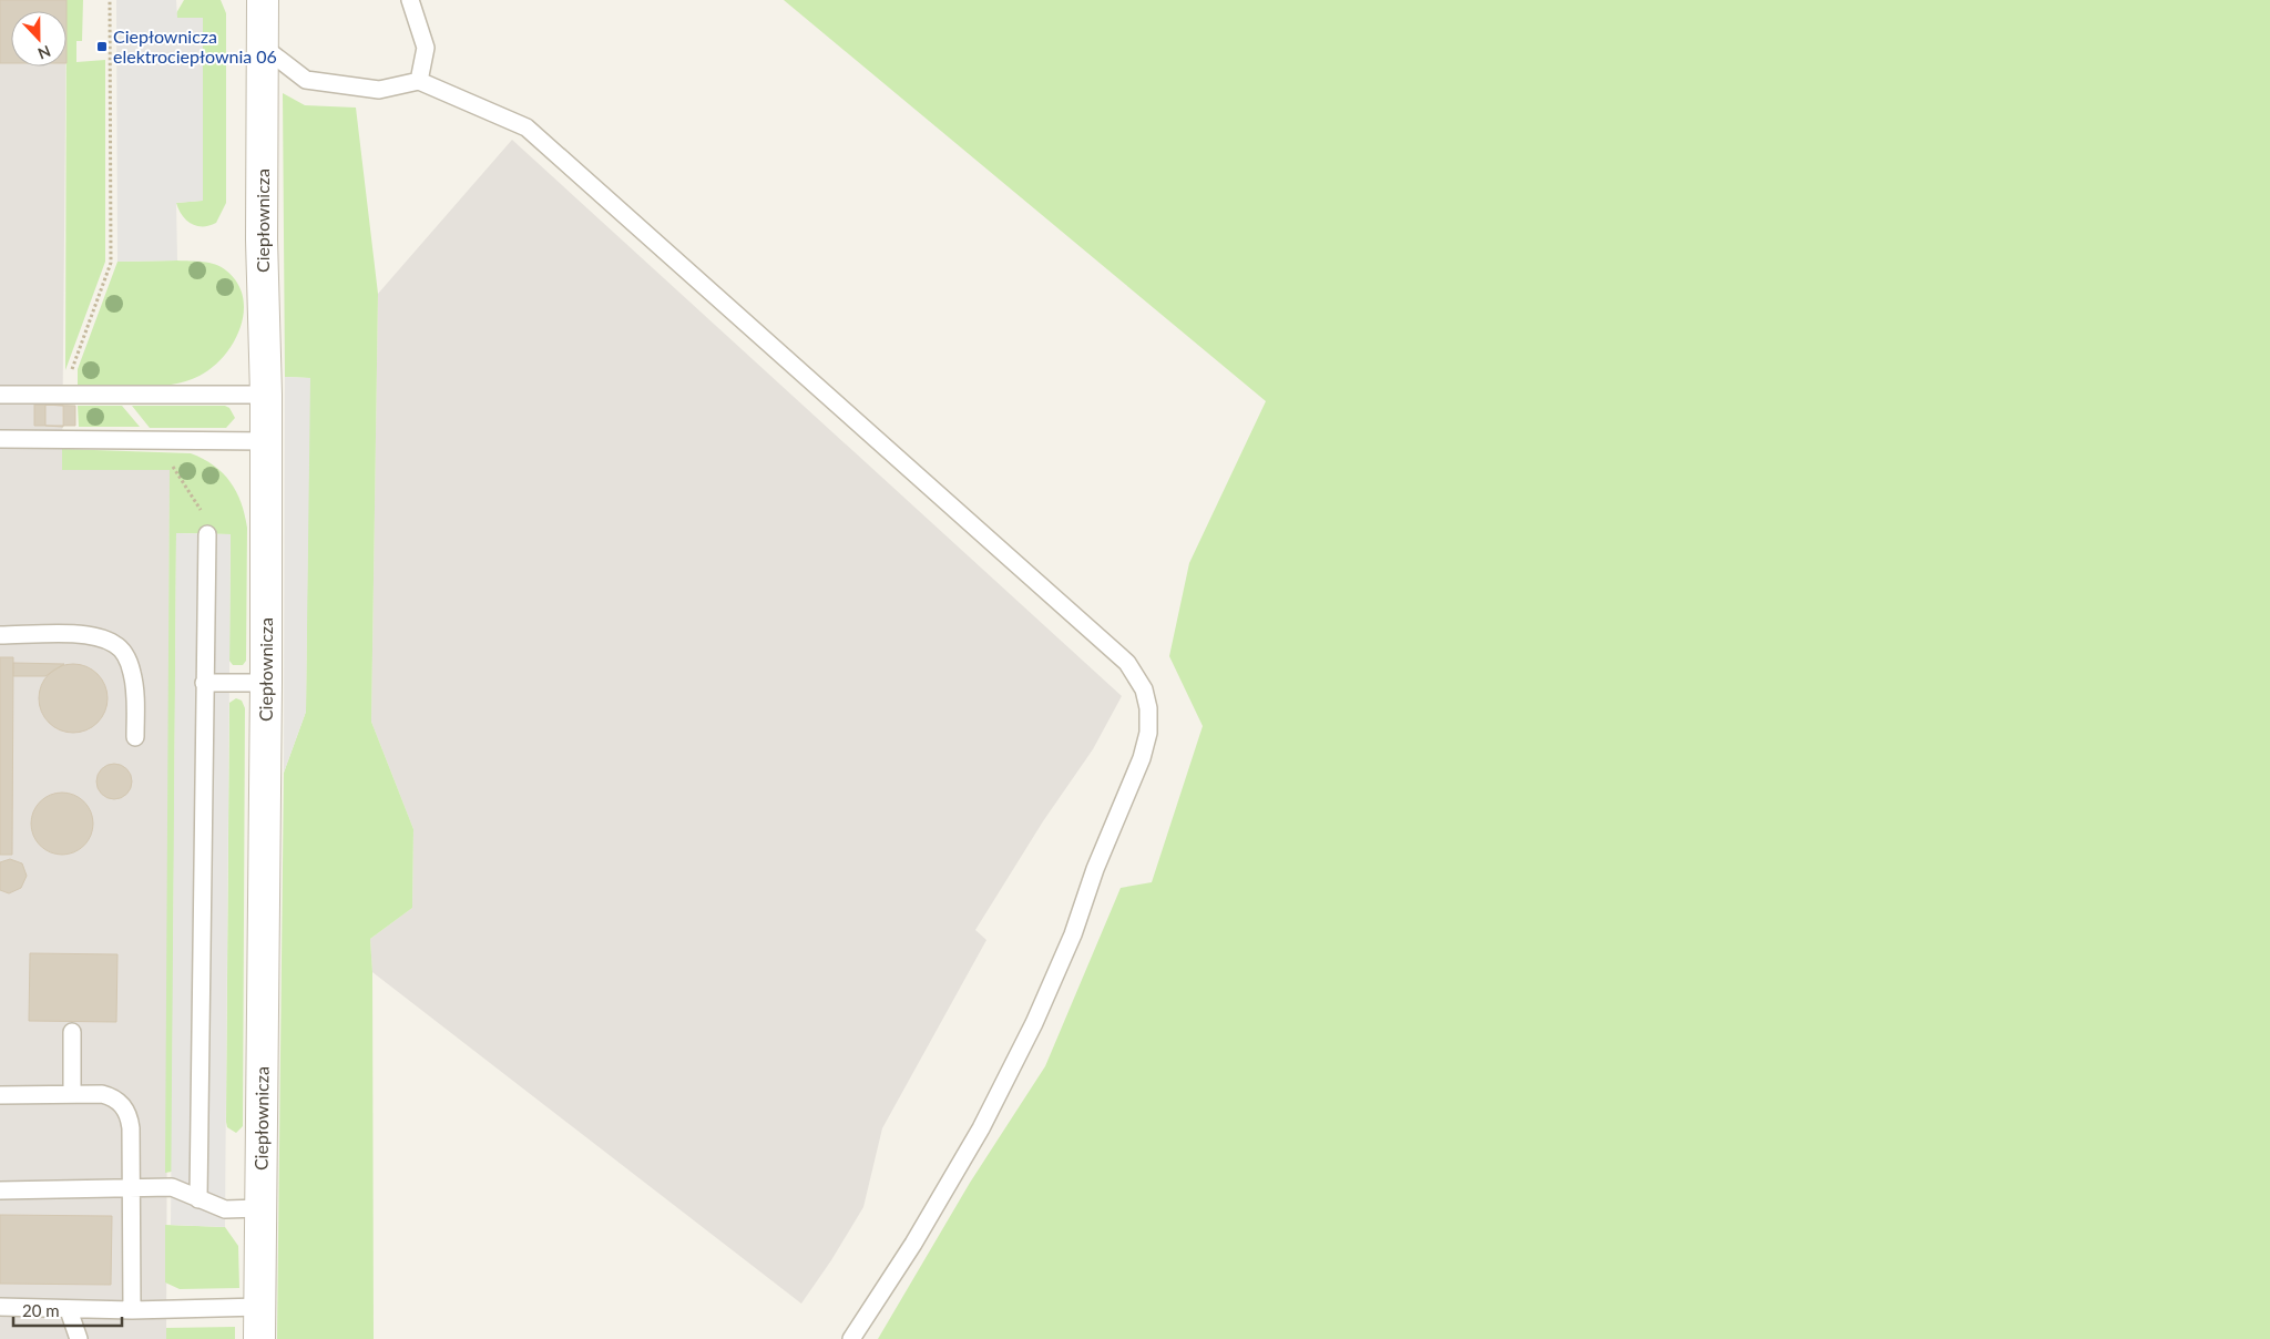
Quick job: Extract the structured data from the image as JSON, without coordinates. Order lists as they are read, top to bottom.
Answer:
{
  "streets": {
    "street": ["Ciepłownicza"]
  },
  "places": {
    "transit": ["Ciepłownicza elektrociepłownia 06"]
  },
  "scale_bar": "20 m",
  "north": "bottom"
}
